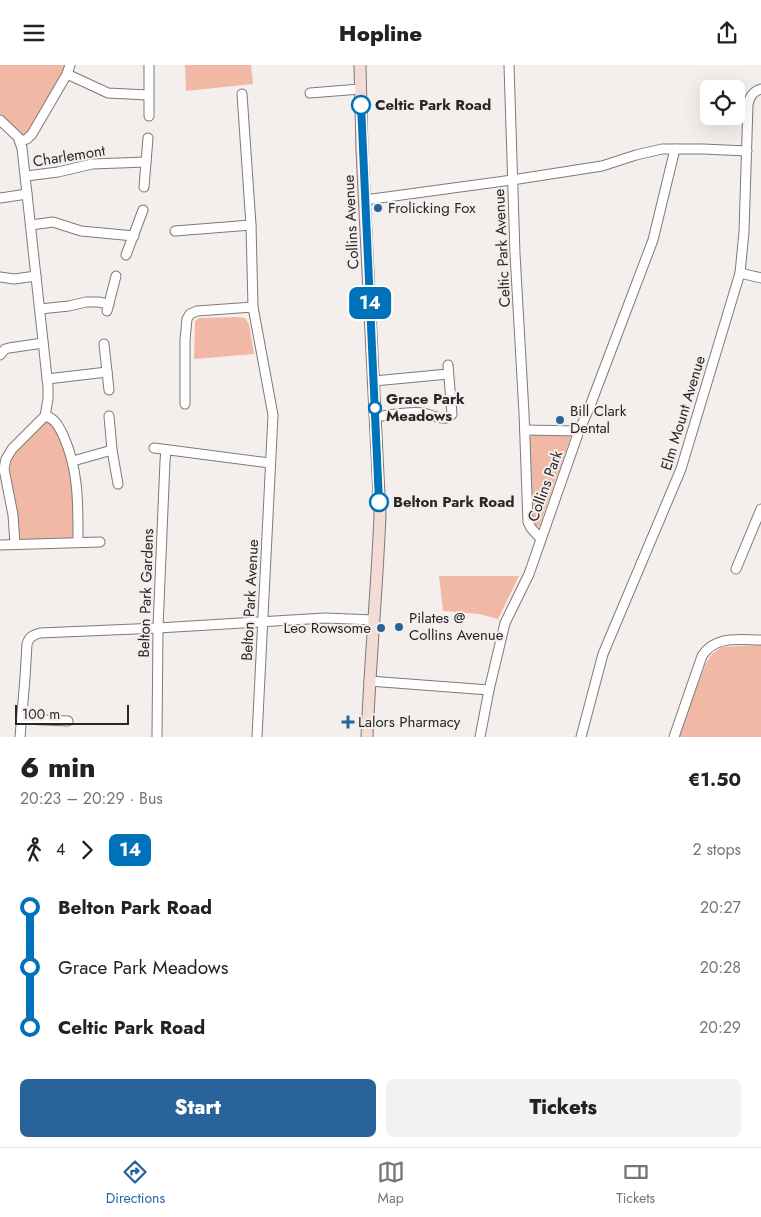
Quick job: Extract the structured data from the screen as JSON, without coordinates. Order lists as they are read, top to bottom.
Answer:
{
  "streets": {
    "main road": ["Collins Avenue"],
    "street": [
      "Charlemont",
      "Celtic Park Avenue",
      "Elm Mount Avenue",
      "Collins Park",
      "Belton Park Gardens",
      "Belton Park Avenue"
    ]
  },
  "crossings": [
    ["Celtic Park Avenue", "Collins Park"]
  ],
  "places": {
    "other": [
      "Celtic Park Road",
      "Frolicking Fox",
      "Grace Park Meadows",
      "Bill Clark Dental",
      "Belton Park Road",
      "Pilates @ Collins Avenue",
      "Leo Rowsome"
    ],
    "health": ["Lalors Pharmacy"]
  },
  "lines": ["bus line 14"],
  "scale_bar": "100 m",
  "page": {
    "header": "Hopline",
    "on_map": "14",
    "scale": "100 m",
    "heading": ["6 min", "20:23 – 20:29 · Bus", "€1.50"],
    "legs": ["4", "14", "2 stops"],
    "list": [
      {
        "name": "Belton Park Road",
        "value": "20:27"
      },
      {
        "name": "Grace Park Meadows",
        "value": "20:28"
      },
      {
        "name": "Celtic Park Road",
        "value": "20:29"
      }
    ],
    "buttons": ["Start", "Tickets"],
    "tabs": ["Directions", "Map", "Tickets"]
  }
}
